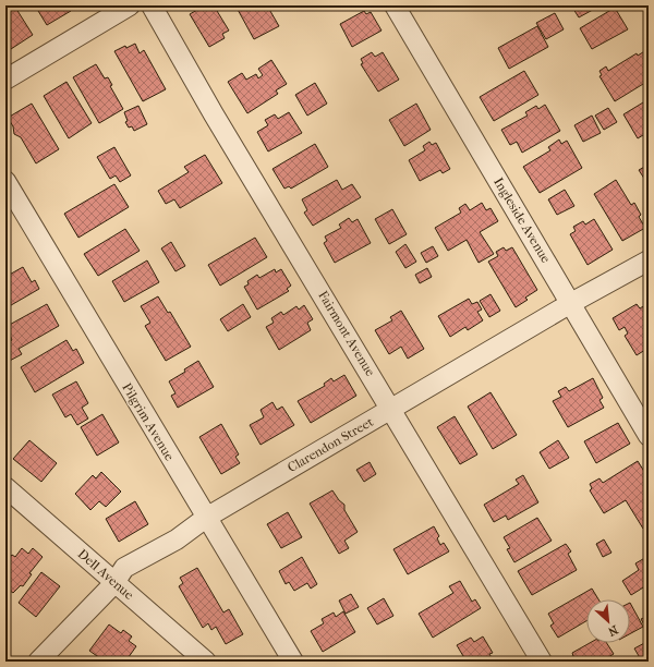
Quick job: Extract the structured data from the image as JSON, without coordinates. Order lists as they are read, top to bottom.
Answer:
{
  "streets": {
    "street": [
      "Ingleside Avenue",
      "Fairmont Avenue",
      "Pilgrim Avenue",
      "Clarendon Street",
      "Dell Avenue"
    ]
  },
  "crossings": [
    ["Ingleside Avenue", "Clarendon Street"],
    ["Fairmont Avenue", "Clarendon Street"],
    ["Pilgrim Avenue", "Clarendon Street"],
    ["Clarendon Street", "Dell Avenue"]
  ],
  "north": "bottom right"
}
